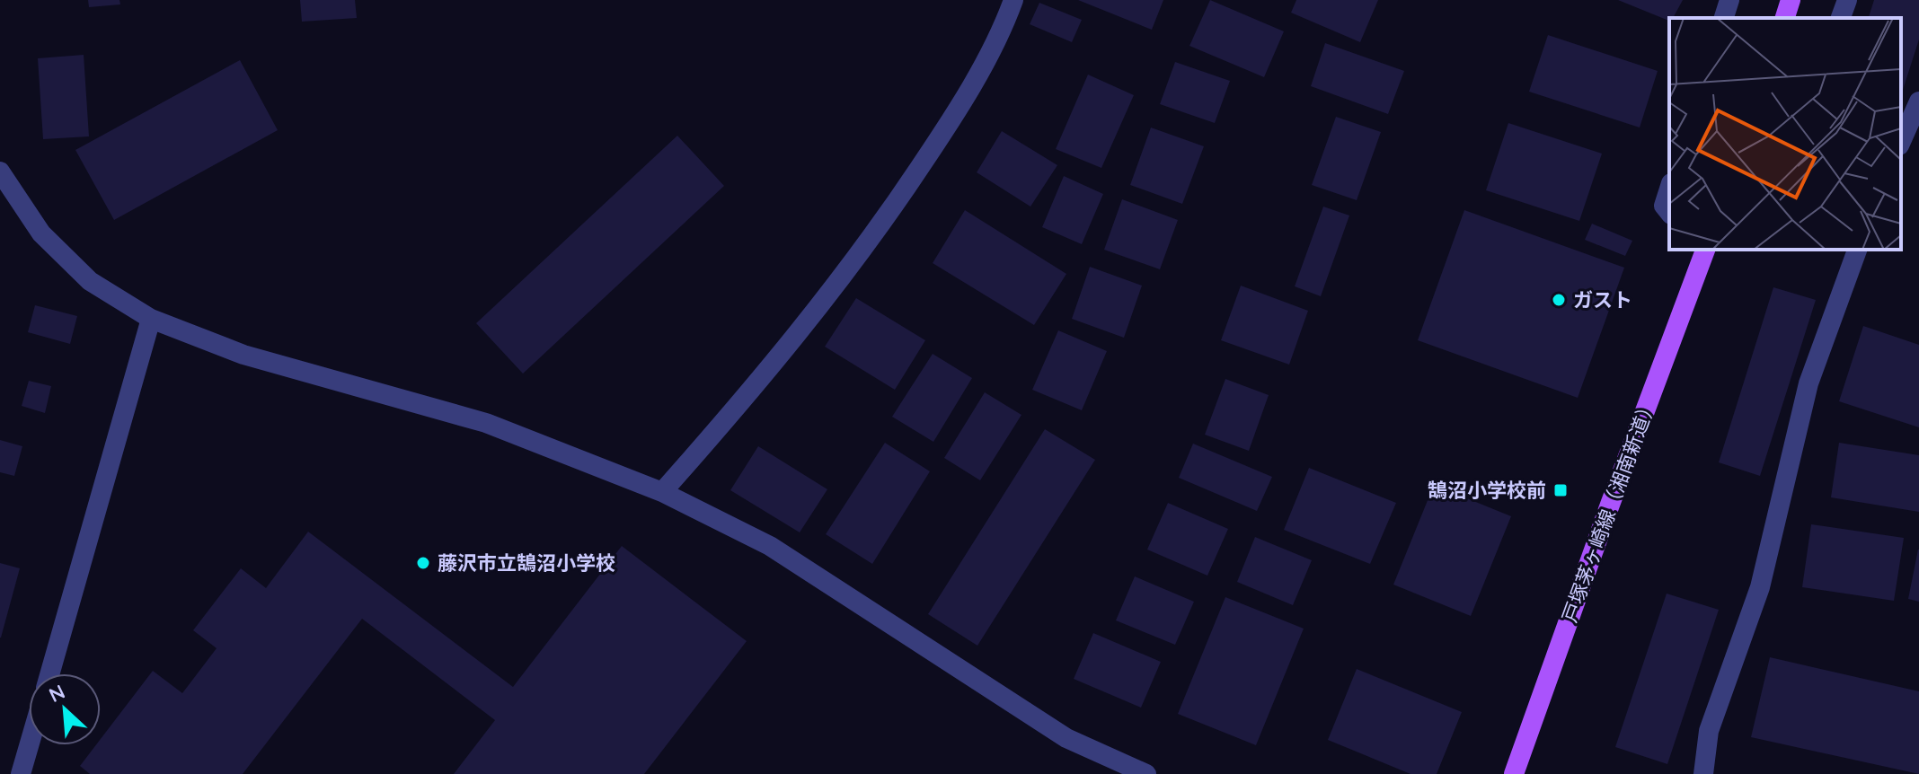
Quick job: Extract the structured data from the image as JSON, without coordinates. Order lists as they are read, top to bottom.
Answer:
{
  "streets": {
    "main road": ["戸塚茅ヶ崎線（湘南新道）"]
  },
  "places": {
    "other": ["ガスト", "藤沢市立鵠沼小学校"],
    "transit": ["鵠沼小学校前"]
  },
  "north": "top left"
}
